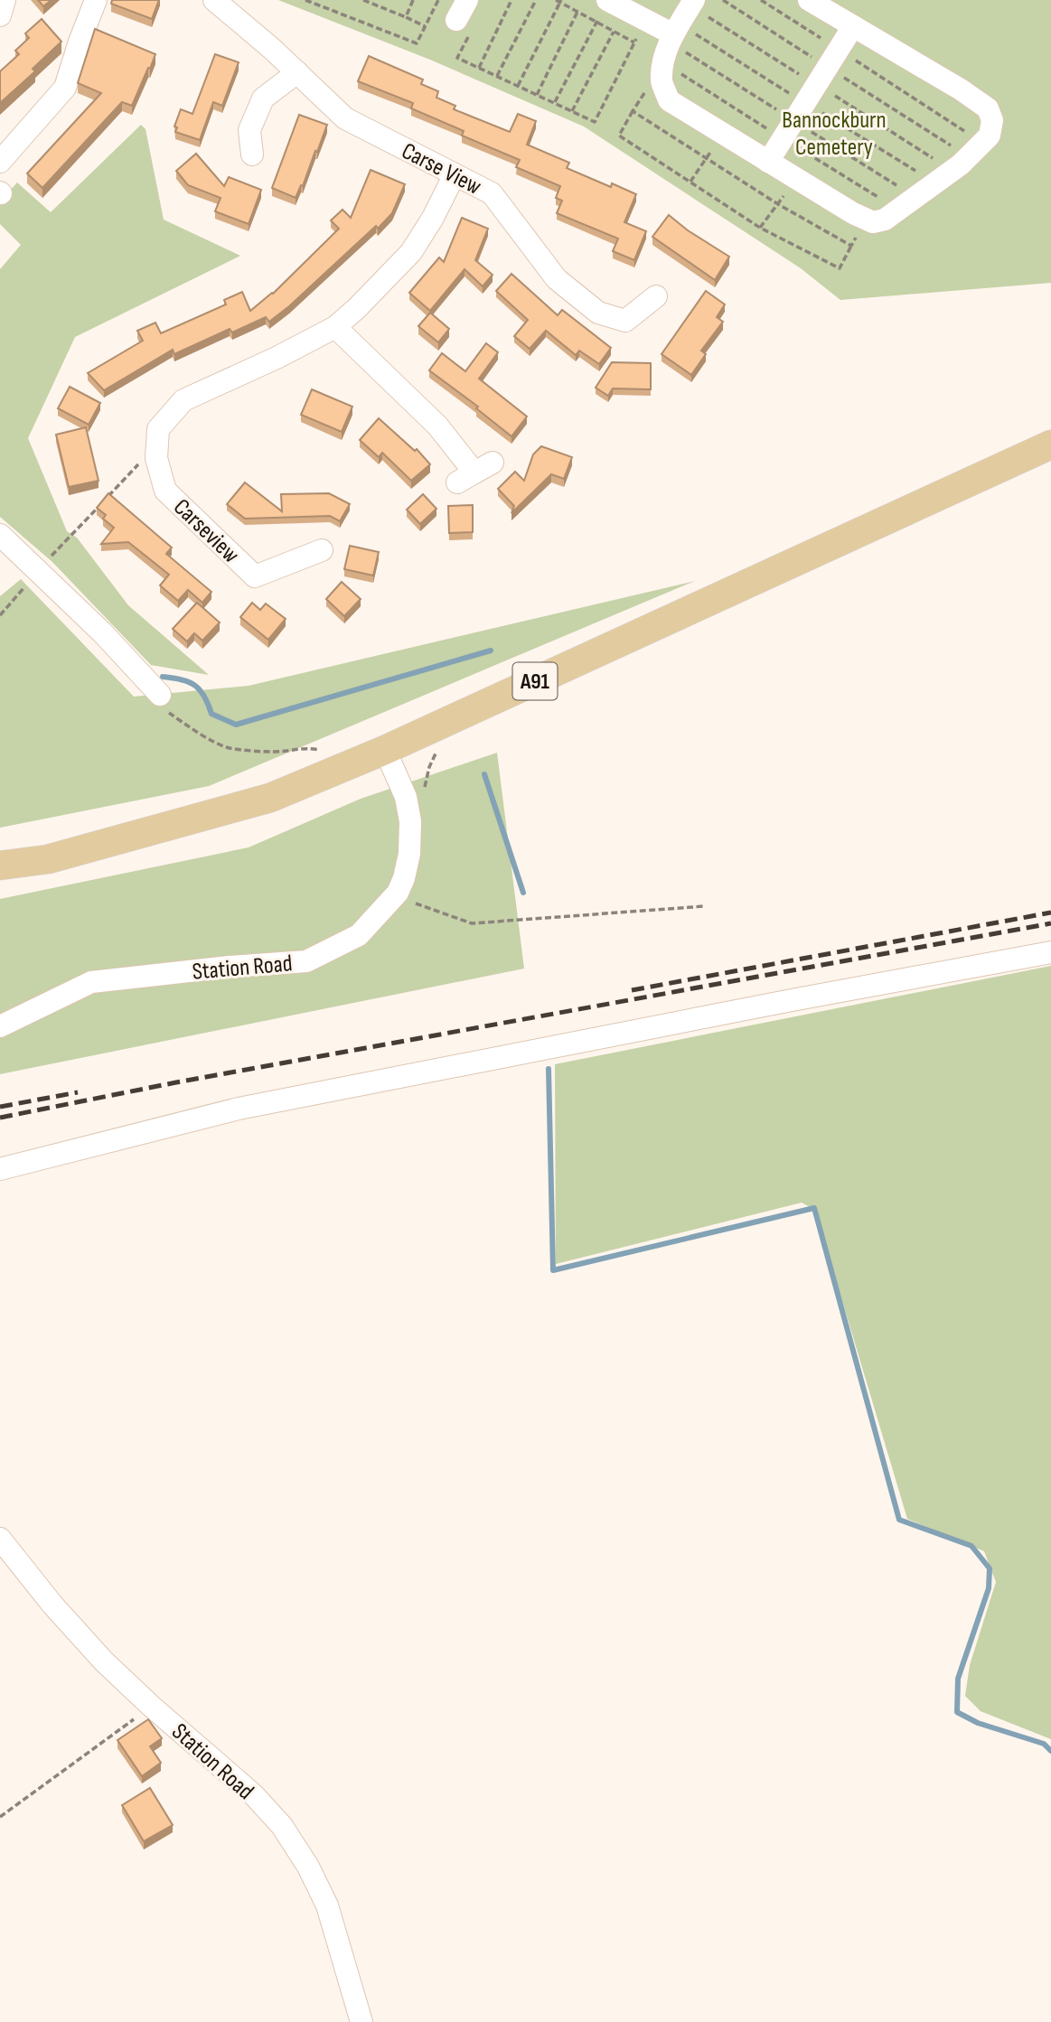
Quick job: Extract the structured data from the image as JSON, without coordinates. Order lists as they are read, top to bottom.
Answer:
{
  "streets": {
    "main road": ["A91"],
    "street": ["Carse View", "Carseview", "Station Road"]
  },
  "crossings": [
    ["Carse View", "Carseview"],
    ["A91", "Station Road"]
  ],
  "parks": ["Bannockburn Cemetery"]
}
